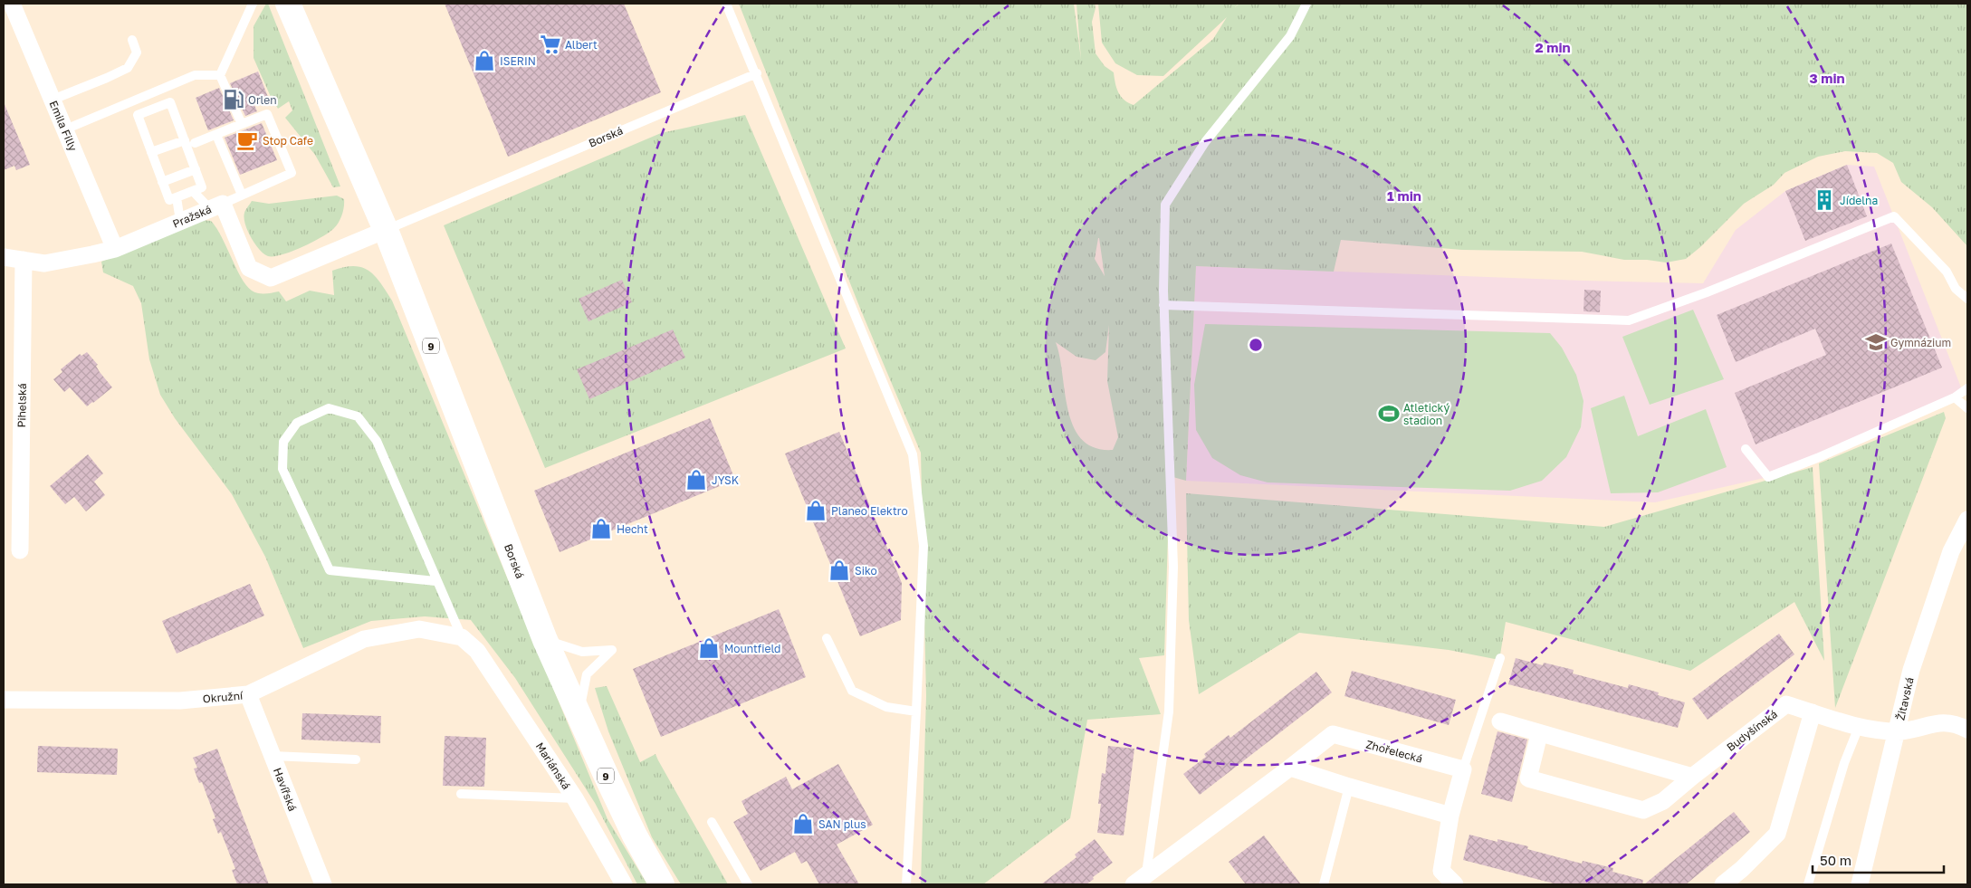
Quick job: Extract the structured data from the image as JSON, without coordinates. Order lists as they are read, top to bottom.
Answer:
{
  "streets": {
    "main road": ["Borská", "9"],
    "street": [
      "Emila Filly",
      "Pražská",
      "Pihelská",
      "Okružní",
      "Žitavská",
      "Budyšínská",
      "Zhořelecká",
      "Mariánská",
      "Havířská"
    ]
  },
  "crossings": [
    ["Emila Filly", "Pražská"],
    ["Borská", "Pražská"],
    ["Pražská", "Pihelská"],
    ["Okružní", "Mariánská"],
    ["Okružní", "Havířská"],
    ["Žitavská", "Budyšínská"]
  ],
  "places": {
    "supermarket": ["Albert"],
    "shop": [
      "ISERIN",
      "JYSK",
      "Planeo Elektro",
      "Hecht",
      "Siko",
      "Mountfield",
      "SAN plus"
    ],
    "fuel station": ["Orlen"],
    "cafe": ["Stop Cafe"],
    "building": ["Jídelna"],
    "school or university": ["Gymnázium"],
    "sports": ["Atletický stadion"]
  },
  "scale_bar": "50 m",
  "rings": ["2 min", "3 min", "1 min"]
}
